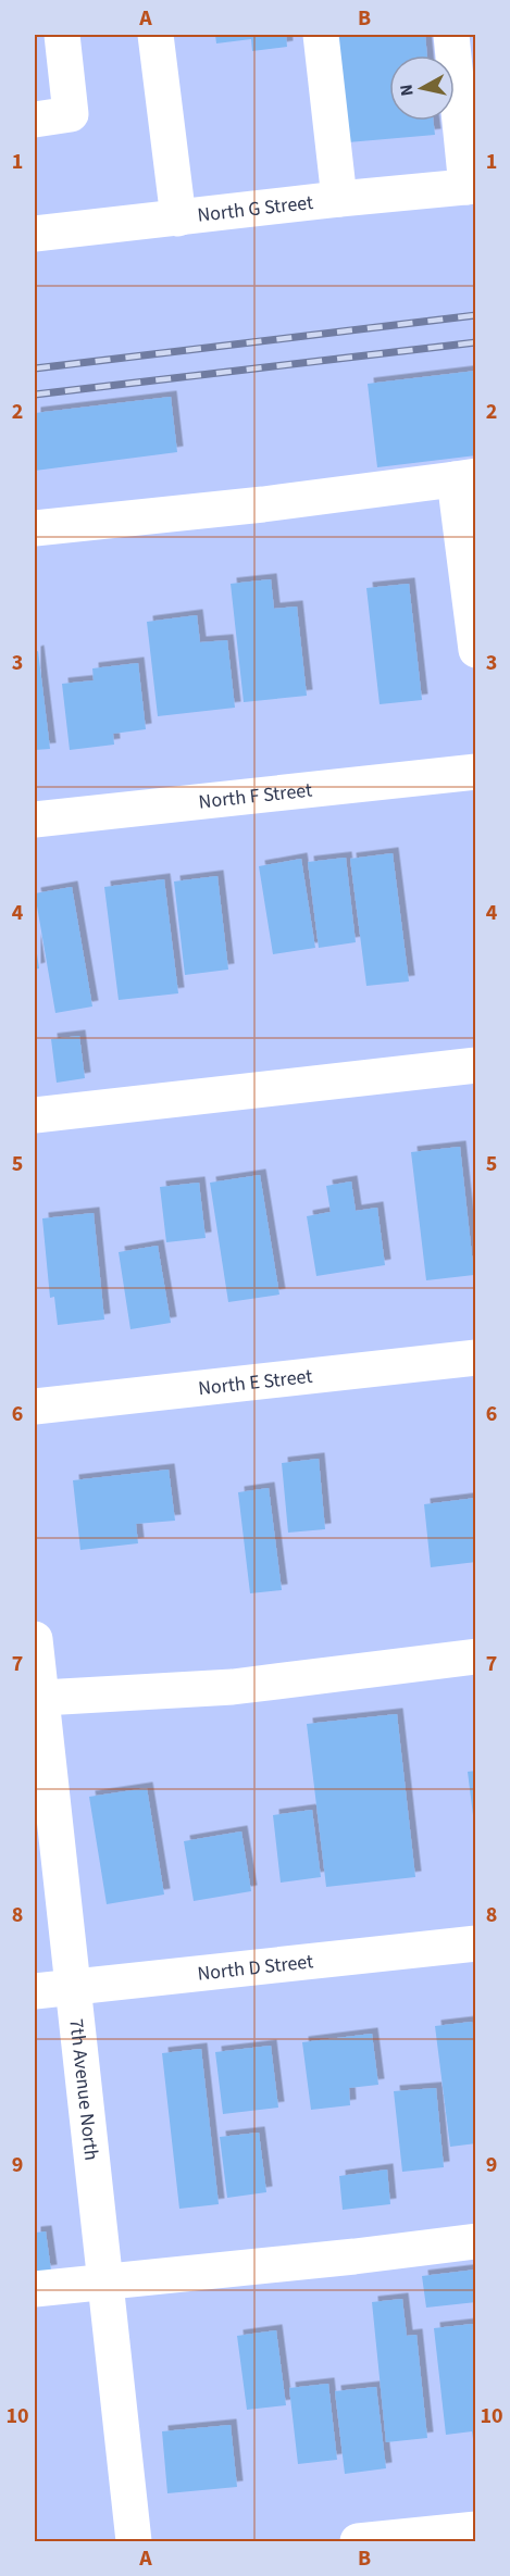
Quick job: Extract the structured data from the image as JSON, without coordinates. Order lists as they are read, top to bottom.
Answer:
{
  "streets": {
    "street": [
      "North G Street",
      "North F Street",
      "North E Street",
      "North D Street",
      "7th Avenue North"
    ]
  },
  "crossings": [
    ["North D Street", "7th Avenue North"]
  ],
  "north": "left",
  "grid": {
    "columns": ["A", "B"],
    "rows": [
      "1",
      "2",
      "3",
      "4",
      "5",
      "6",
      "7",
      "8",
      "9",
      "10"
    ]
  }
}
